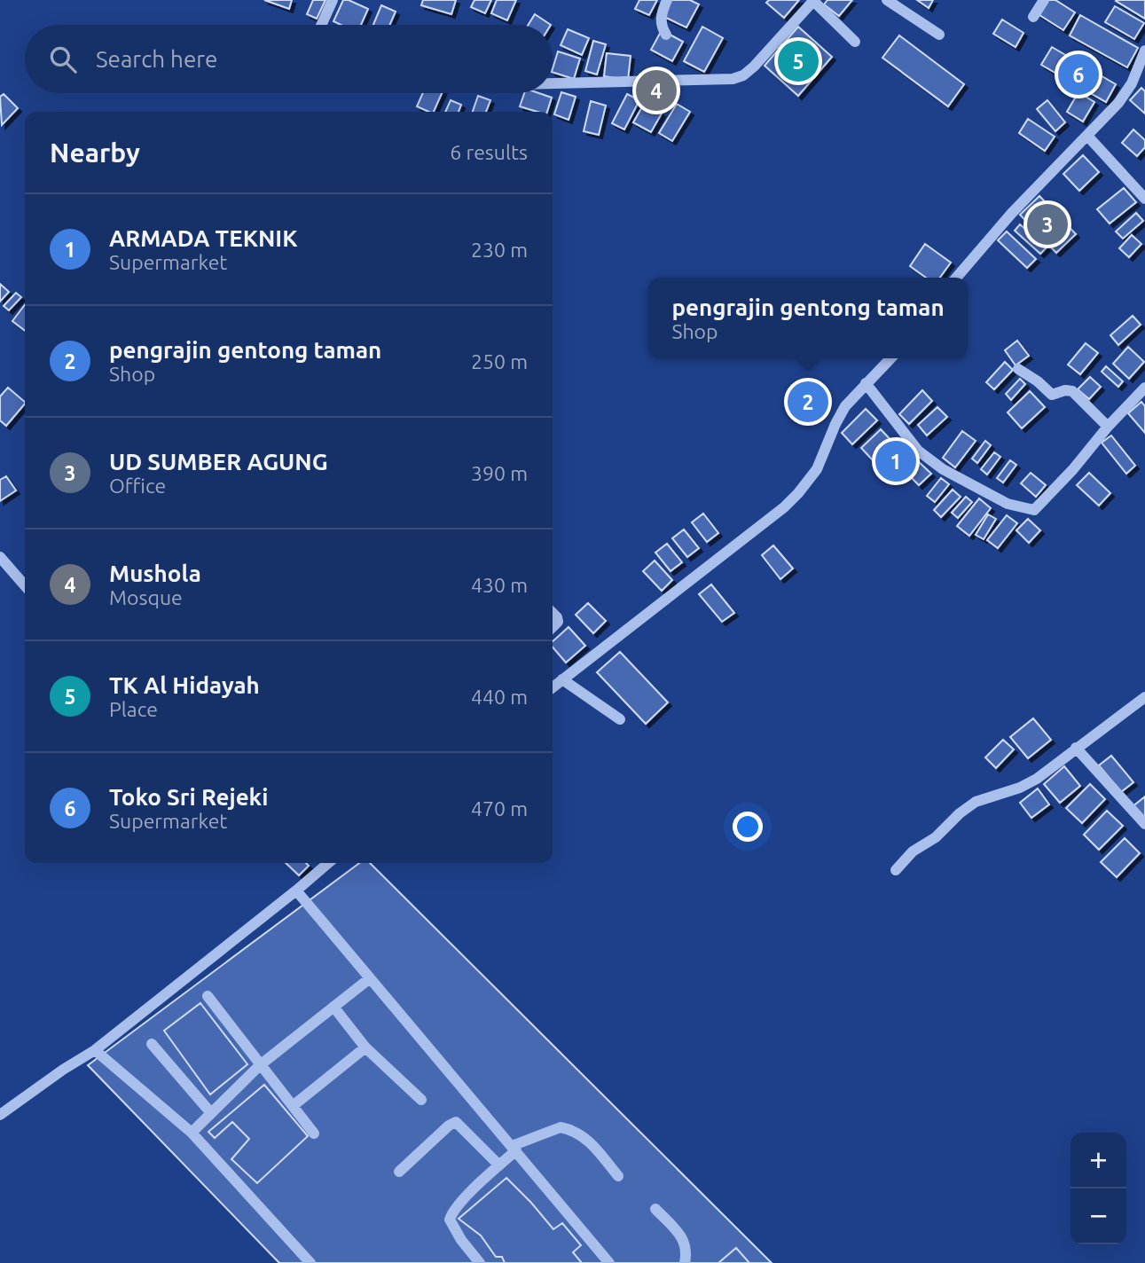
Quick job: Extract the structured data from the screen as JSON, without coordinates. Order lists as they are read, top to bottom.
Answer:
{
  "page": {
    "search": "Search here",
    "pins": [
      "5",
      "6",
      "4",
      "3",
      "2",
      "1"
    ],
    "heading": ["Nearby", "6 results"],
    "list": [
      {
        "mark": "1",
        "name": "ARMADA TEKNIK",
        "note": "Supermarket",
        "value": "230 m"
      },
      {
        "mark": "2",
        "name": "pengrajin gentong taman",
        "note": "Shop",
        "value": "250 m"
      },
      {
        "mark": "3",
        "name": "UD SUMBER AGUNG",
        "note": "Office",
        "value": "390 m"
      },
      {
        "mark": "4",
        "name": "Mushola",
        "note": "Mosque",
        "value": "430 m"
      },
      {
        "mark": "5",
        "name": "TK Al Hidayah",
        "note": "Place",
        "value": "440 m"
      },
      {
        "mark": "6",
        "name": "Toko Sri Rejeki",
        "note": "Supermarket",
        "value": "470 m"
      }
    ],
    "popup": ["pengrajin gentong taman", "Shop"],
    "map_buttons": ["+", "−"]
  }
}
